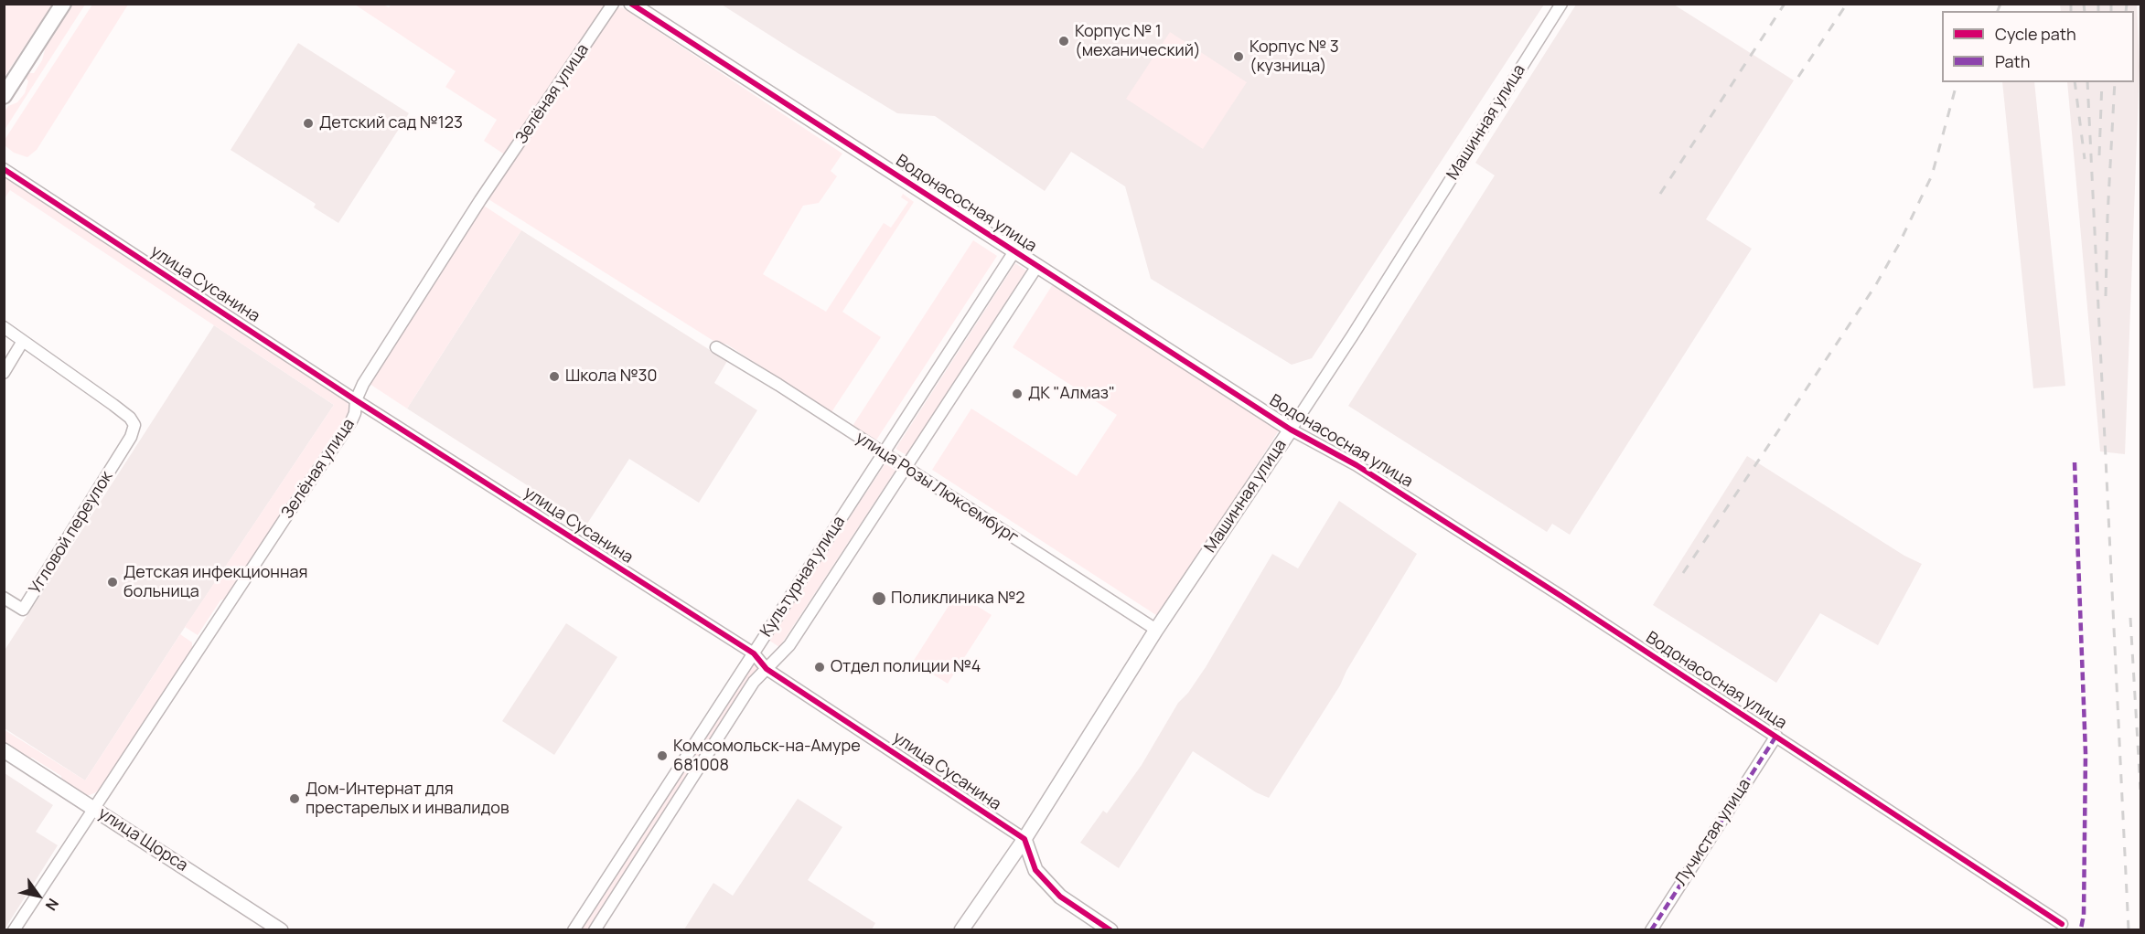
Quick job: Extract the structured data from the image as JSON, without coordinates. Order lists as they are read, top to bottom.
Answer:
{
  "streets": {
    "street": [
      "Зелёная улица",
      "Машинная улица",
      "Водонасосная улица",
      "улица Сусанина",
      "улица Розы Люксембург",
      "Угловой переулок",
      "Культурная улица",
      "Лучистая улица",
      "улица Щорса"
    ]
  },
  "crossings": [
    ["Зелёная улица", "улица Сусанина"],
    ["Зелёная улица", "улица Щорса"],
    ["Машинная улица", "Водонасосная улица"],
    ["Машинная улица", "улица Сусанина"],
    ["Машинная улица", "улица Розы Люксембург"],
    ["Водонасосная улица", "Культурная улица"],
    ["Водонасосная улица", "Лучистая улица"],
    ["улица Сусанина", "Культурная улица"],
    ["улица Розы Люксембург", "Культурная улица"]
  ],
  "places": [
    "Корпус № 1 (механический)",
    "Корпус № 3 (кузница)",
    "Детский сад №123",
    "Школа №30",
    "ДК \"Алмаз\"",
    "Детская инфекционная больница",
    "Поликлиника №2",
    "Отдел полиции №4",
    "Комсомольск-на-Амуре 681008",
    "Дом-Интернат для престарелых и инвалидов"
  ],
  "legend": ["Cycle path", "Path"],
  "north": "bottom right"
}
